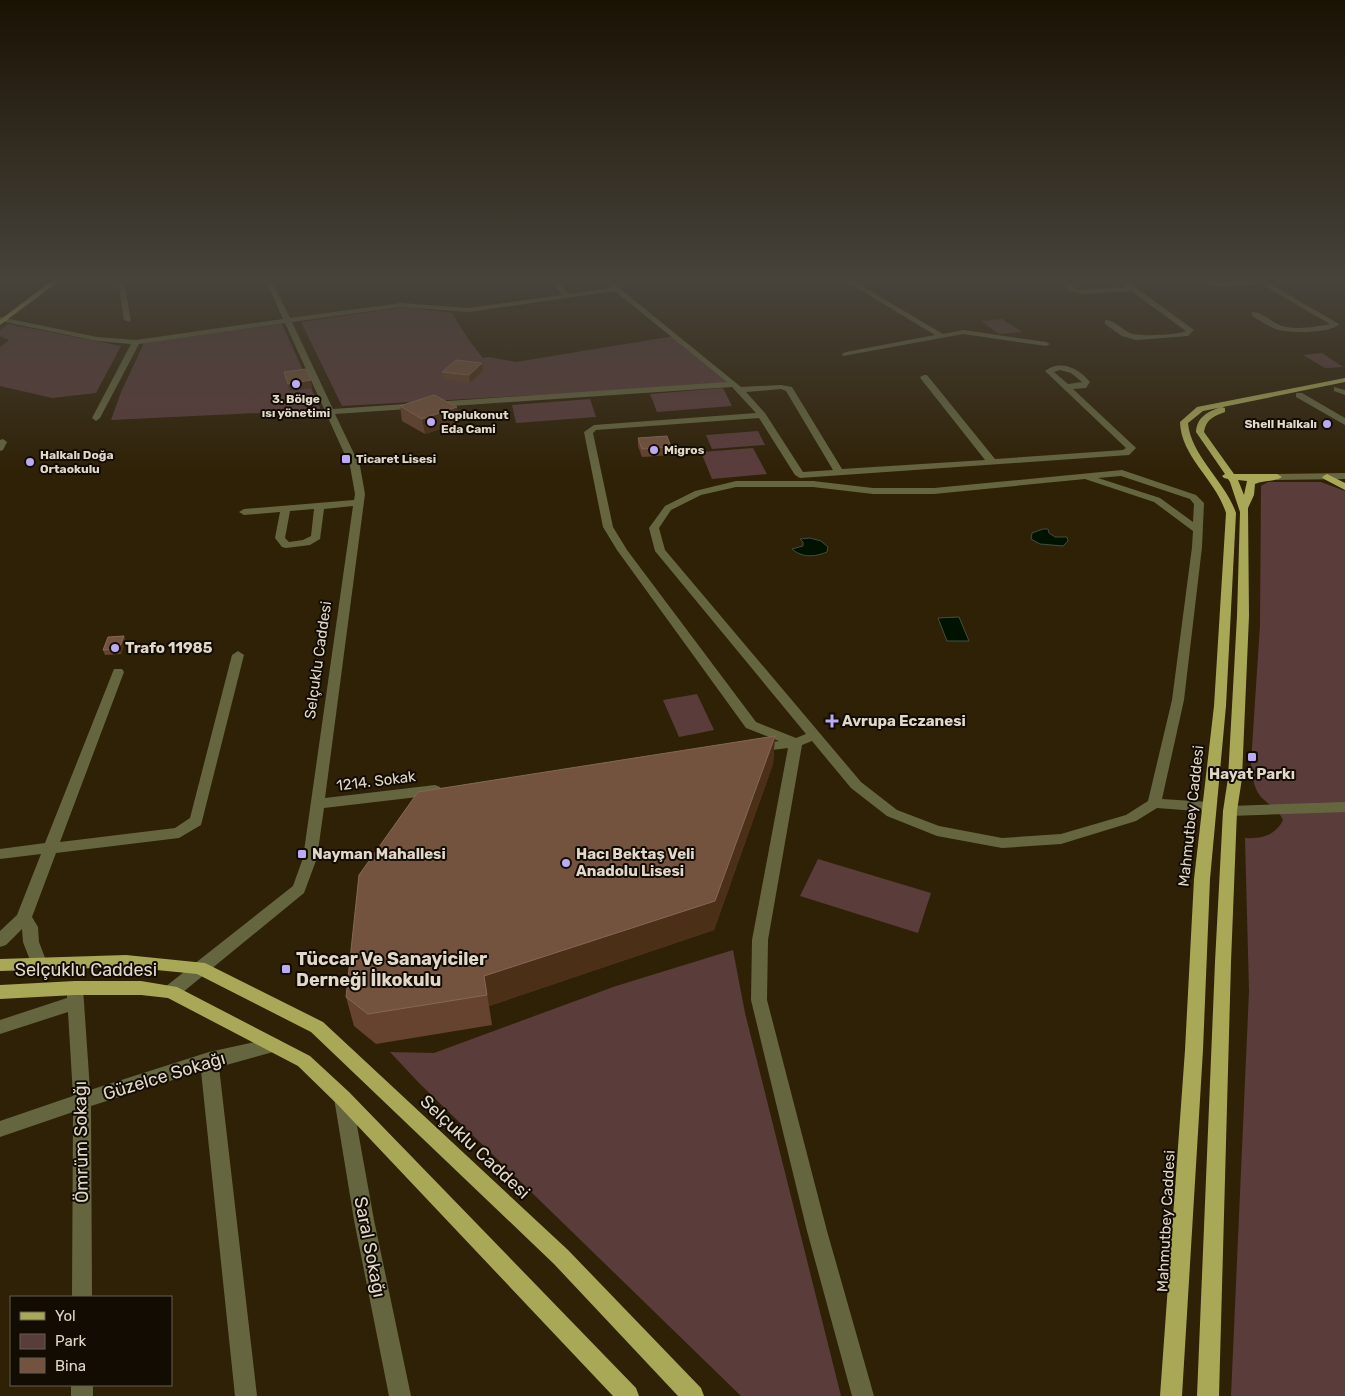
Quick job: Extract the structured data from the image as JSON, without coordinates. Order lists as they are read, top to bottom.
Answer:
{
  "streets": {
    "main road": ["Selçuklu Caddesi", "Mahmutbey Caddesi"],
    "street": [
      "1214. Sokak",
      "Güzelce Sokağı",
      "Ömrüm Sokağı",
      "Saral Sokağı"
    ]
  },
  "crossings": [
    ["Selçuklu Caddesi", "1214. Sokak"],
    ["Selçuklu Caddesi", "Güzelce Sokağı"],
    ["Selçuklu Caddesi", "Ömrüm Sokağı"],
    ["Selçuklu Caddesi", "Saral Sokağı"],
    ["Güzelce Sokağı", "Ömrüm Sokağı"]
  ],
  "places": {
    "other": [
      "3. Bölge ısı yönetimi",
      "Toplukonut Eda Cami",
      "Shell Halkalı",
      "Migros",
      "Halkalı Doğa Ortaokulu",
      "Trafo 11985",
      "Hacı Bektaş Veli Anadolu Lisesi"
    ],
    "transit": [
      "Ticaret Lisesi",
      "Hayat Parkı",
      "Nayman Mahallesi",
      "Tüccar Ve Sanayiciler Derneği İlkokulu"
    ],
    "health": ["Avrupa Eczanesi"]
  },
  "legend": ["Yol", "Park", "Bina"]
}
